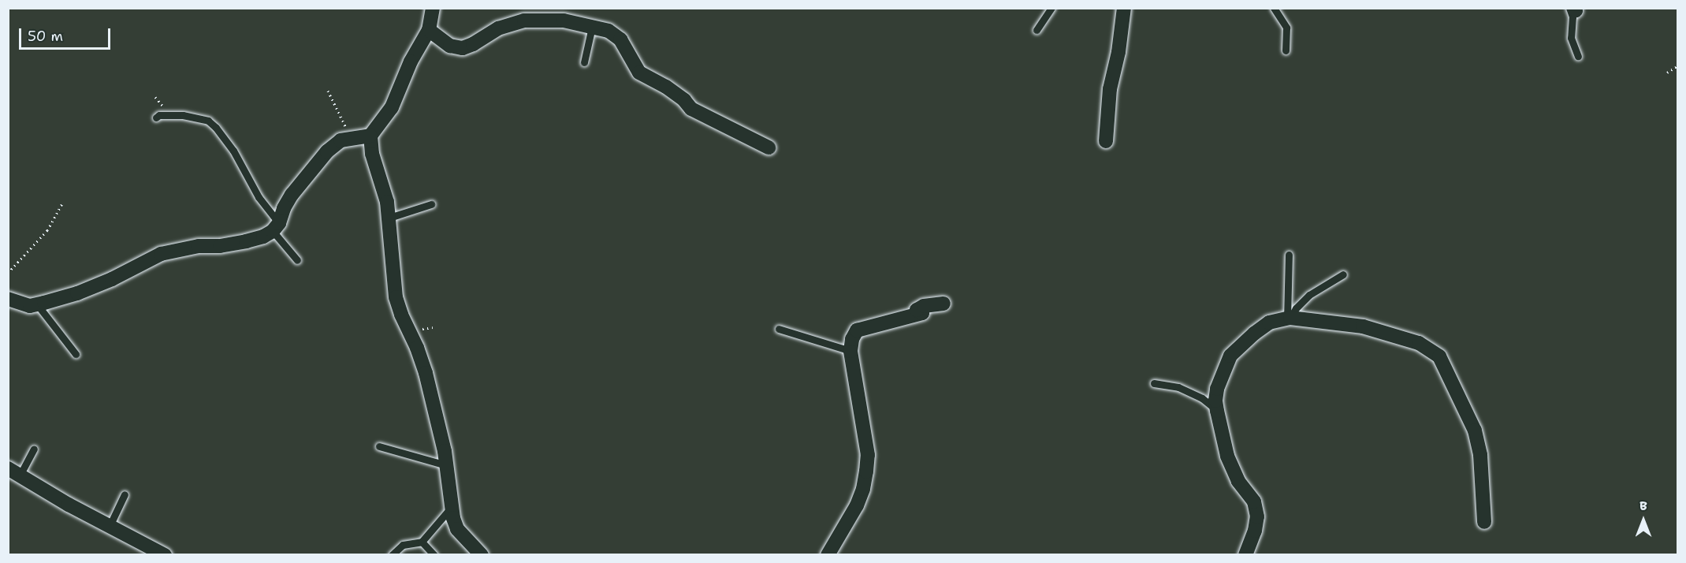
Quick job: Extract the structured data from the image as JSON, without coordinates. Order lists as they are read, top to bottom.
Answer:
{
  "scale_bar": "50 m",
  "north": "top"
}
